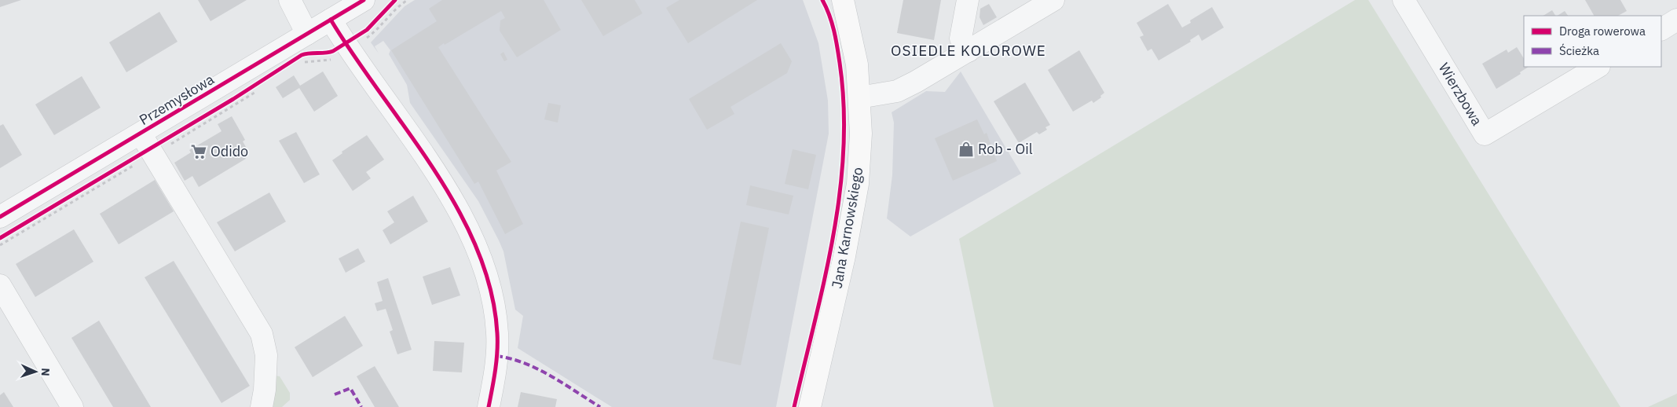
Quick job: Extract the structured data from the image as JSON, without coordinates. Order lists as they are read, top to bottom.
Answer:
{
  "streets": {
    "main road": ["Jana Karnowskiego"],
    "street": ["Wierzbowa", "Przemysłowa"]
  },
  "districts": ["OSIEDLE KOLOROWE"],
  "places": {
    "shop": ["Rob - Oil"],
    "supermarket": ["Odido"]
  },
  "legend": ["Droga rowerowa", "Ścieżka"],
  "north": "right"
}
